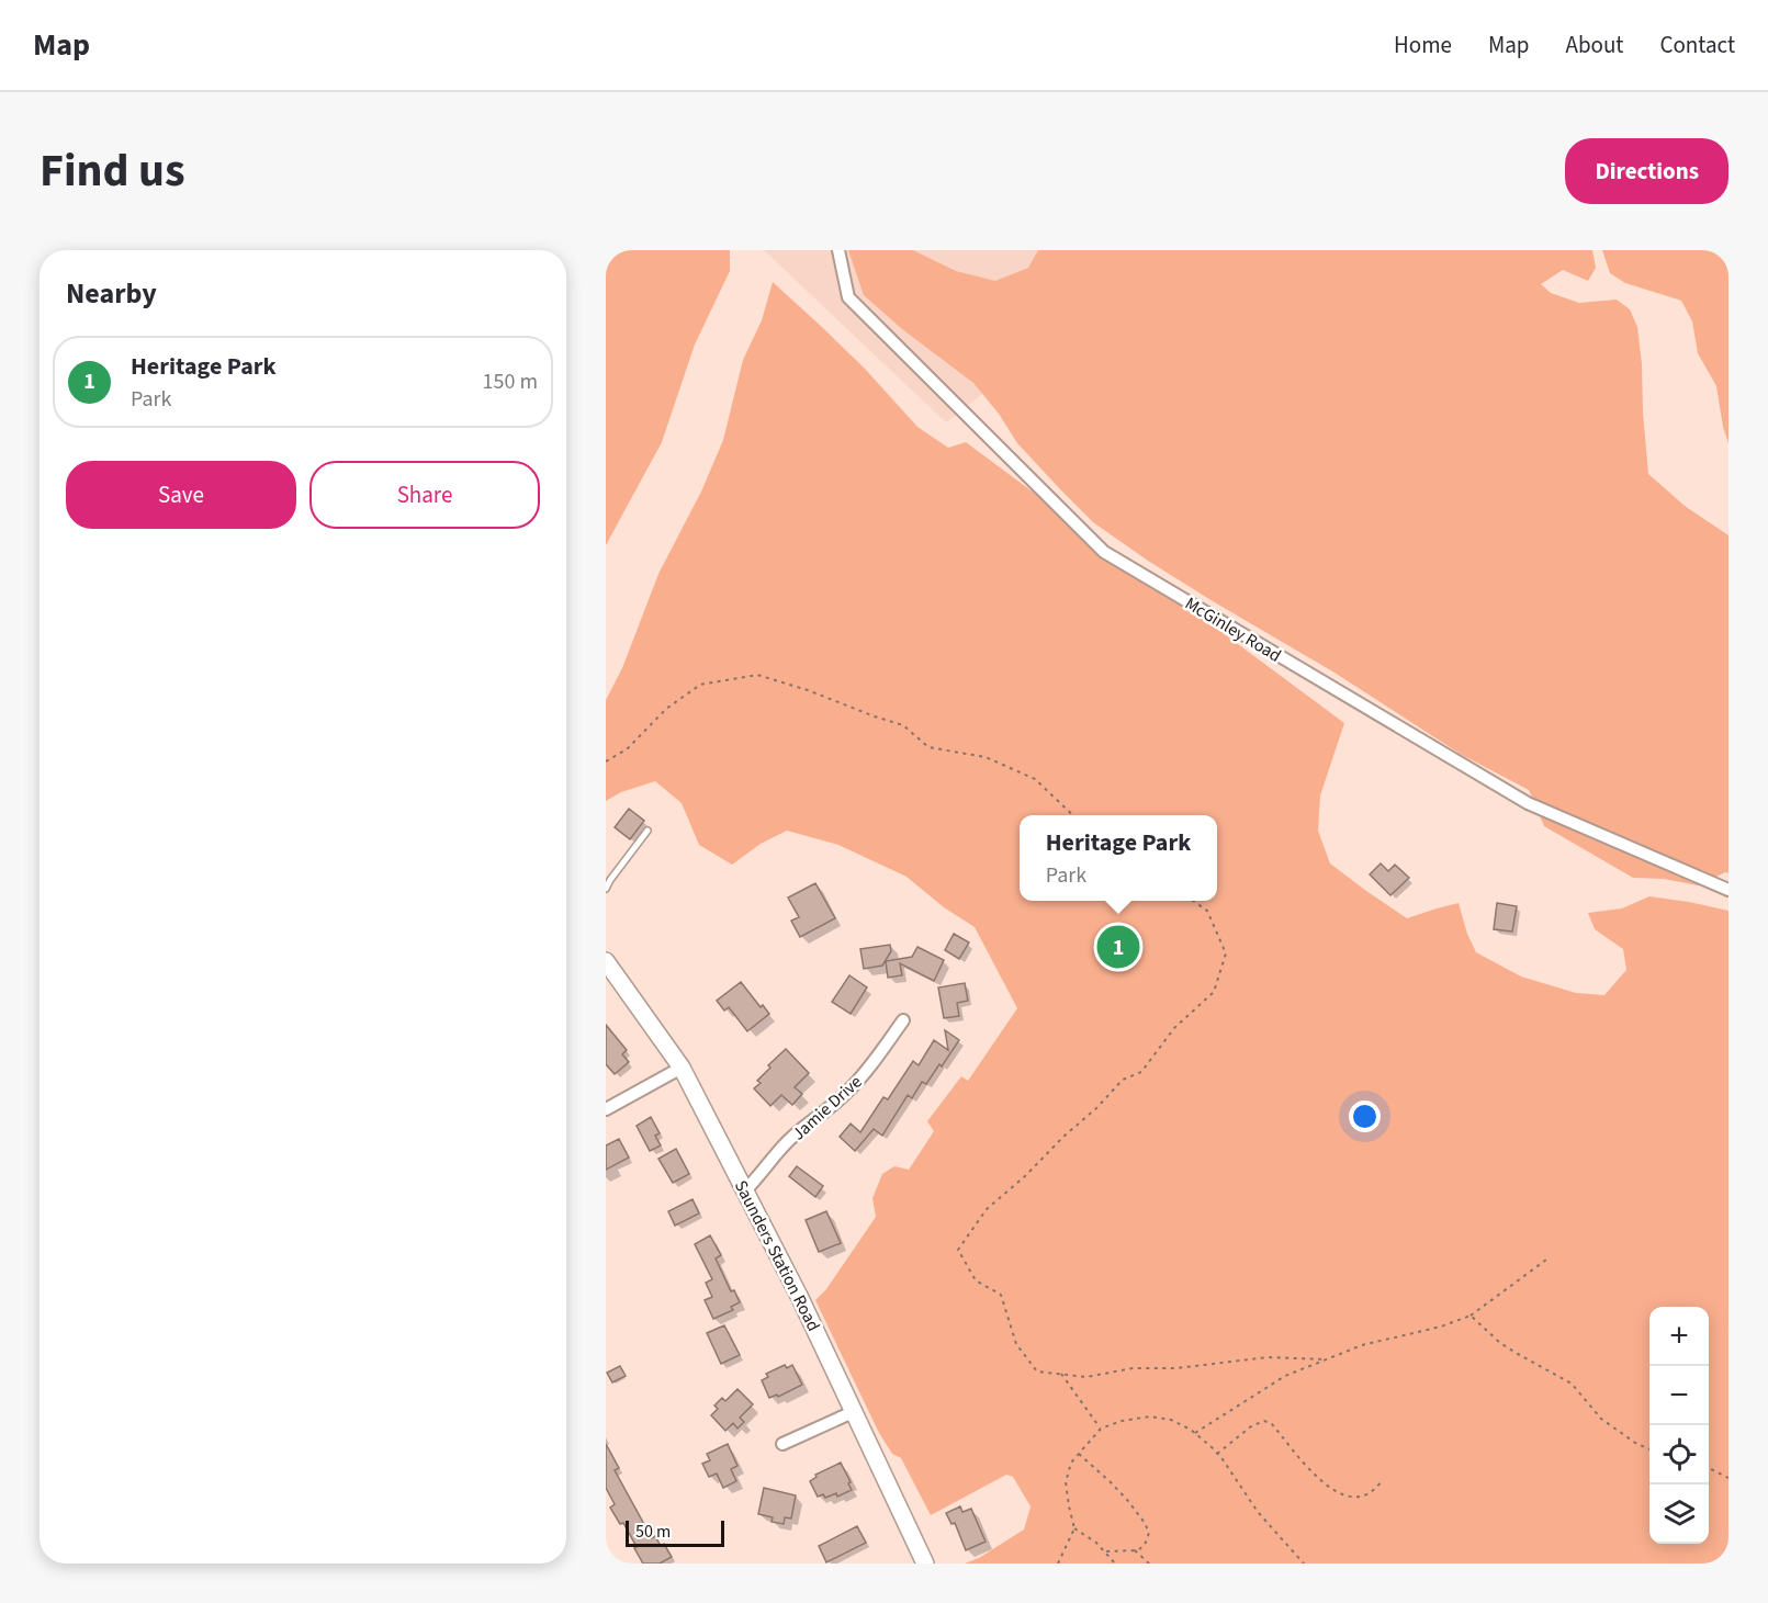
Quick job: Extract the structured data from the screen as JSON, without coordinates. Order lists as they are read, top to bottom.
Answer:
{
  "streets": {
    "street": ["McGinley Road", "Jamie Drive", "Saunders Station Road"]
  },
  "crossings": [
    ["Jamie Drive", "Saunders Station Road"]
  ],
  "scale_bar": "50 m",
  "page": {
    "header": "Map",
    "nav": [
      "Home",
      "Map",
      "About",
      "Contact"
    ],
    "title": "Find us",
    "buttons": [
      "Directions",
      ["Save", "Share"]
    ],
    "heading": "Nearby",
    "list": [
      {
        "mark": "1",
        "name": "Heritage Park",
        "note": "Park",
        "value": "150 m"
      }
    ],
    "popup": ["Heritage Park", "Park"],
    "pins": "1",
    "map_buttons": ["+", "−"],
    "scale": "50 m"
  }
}
